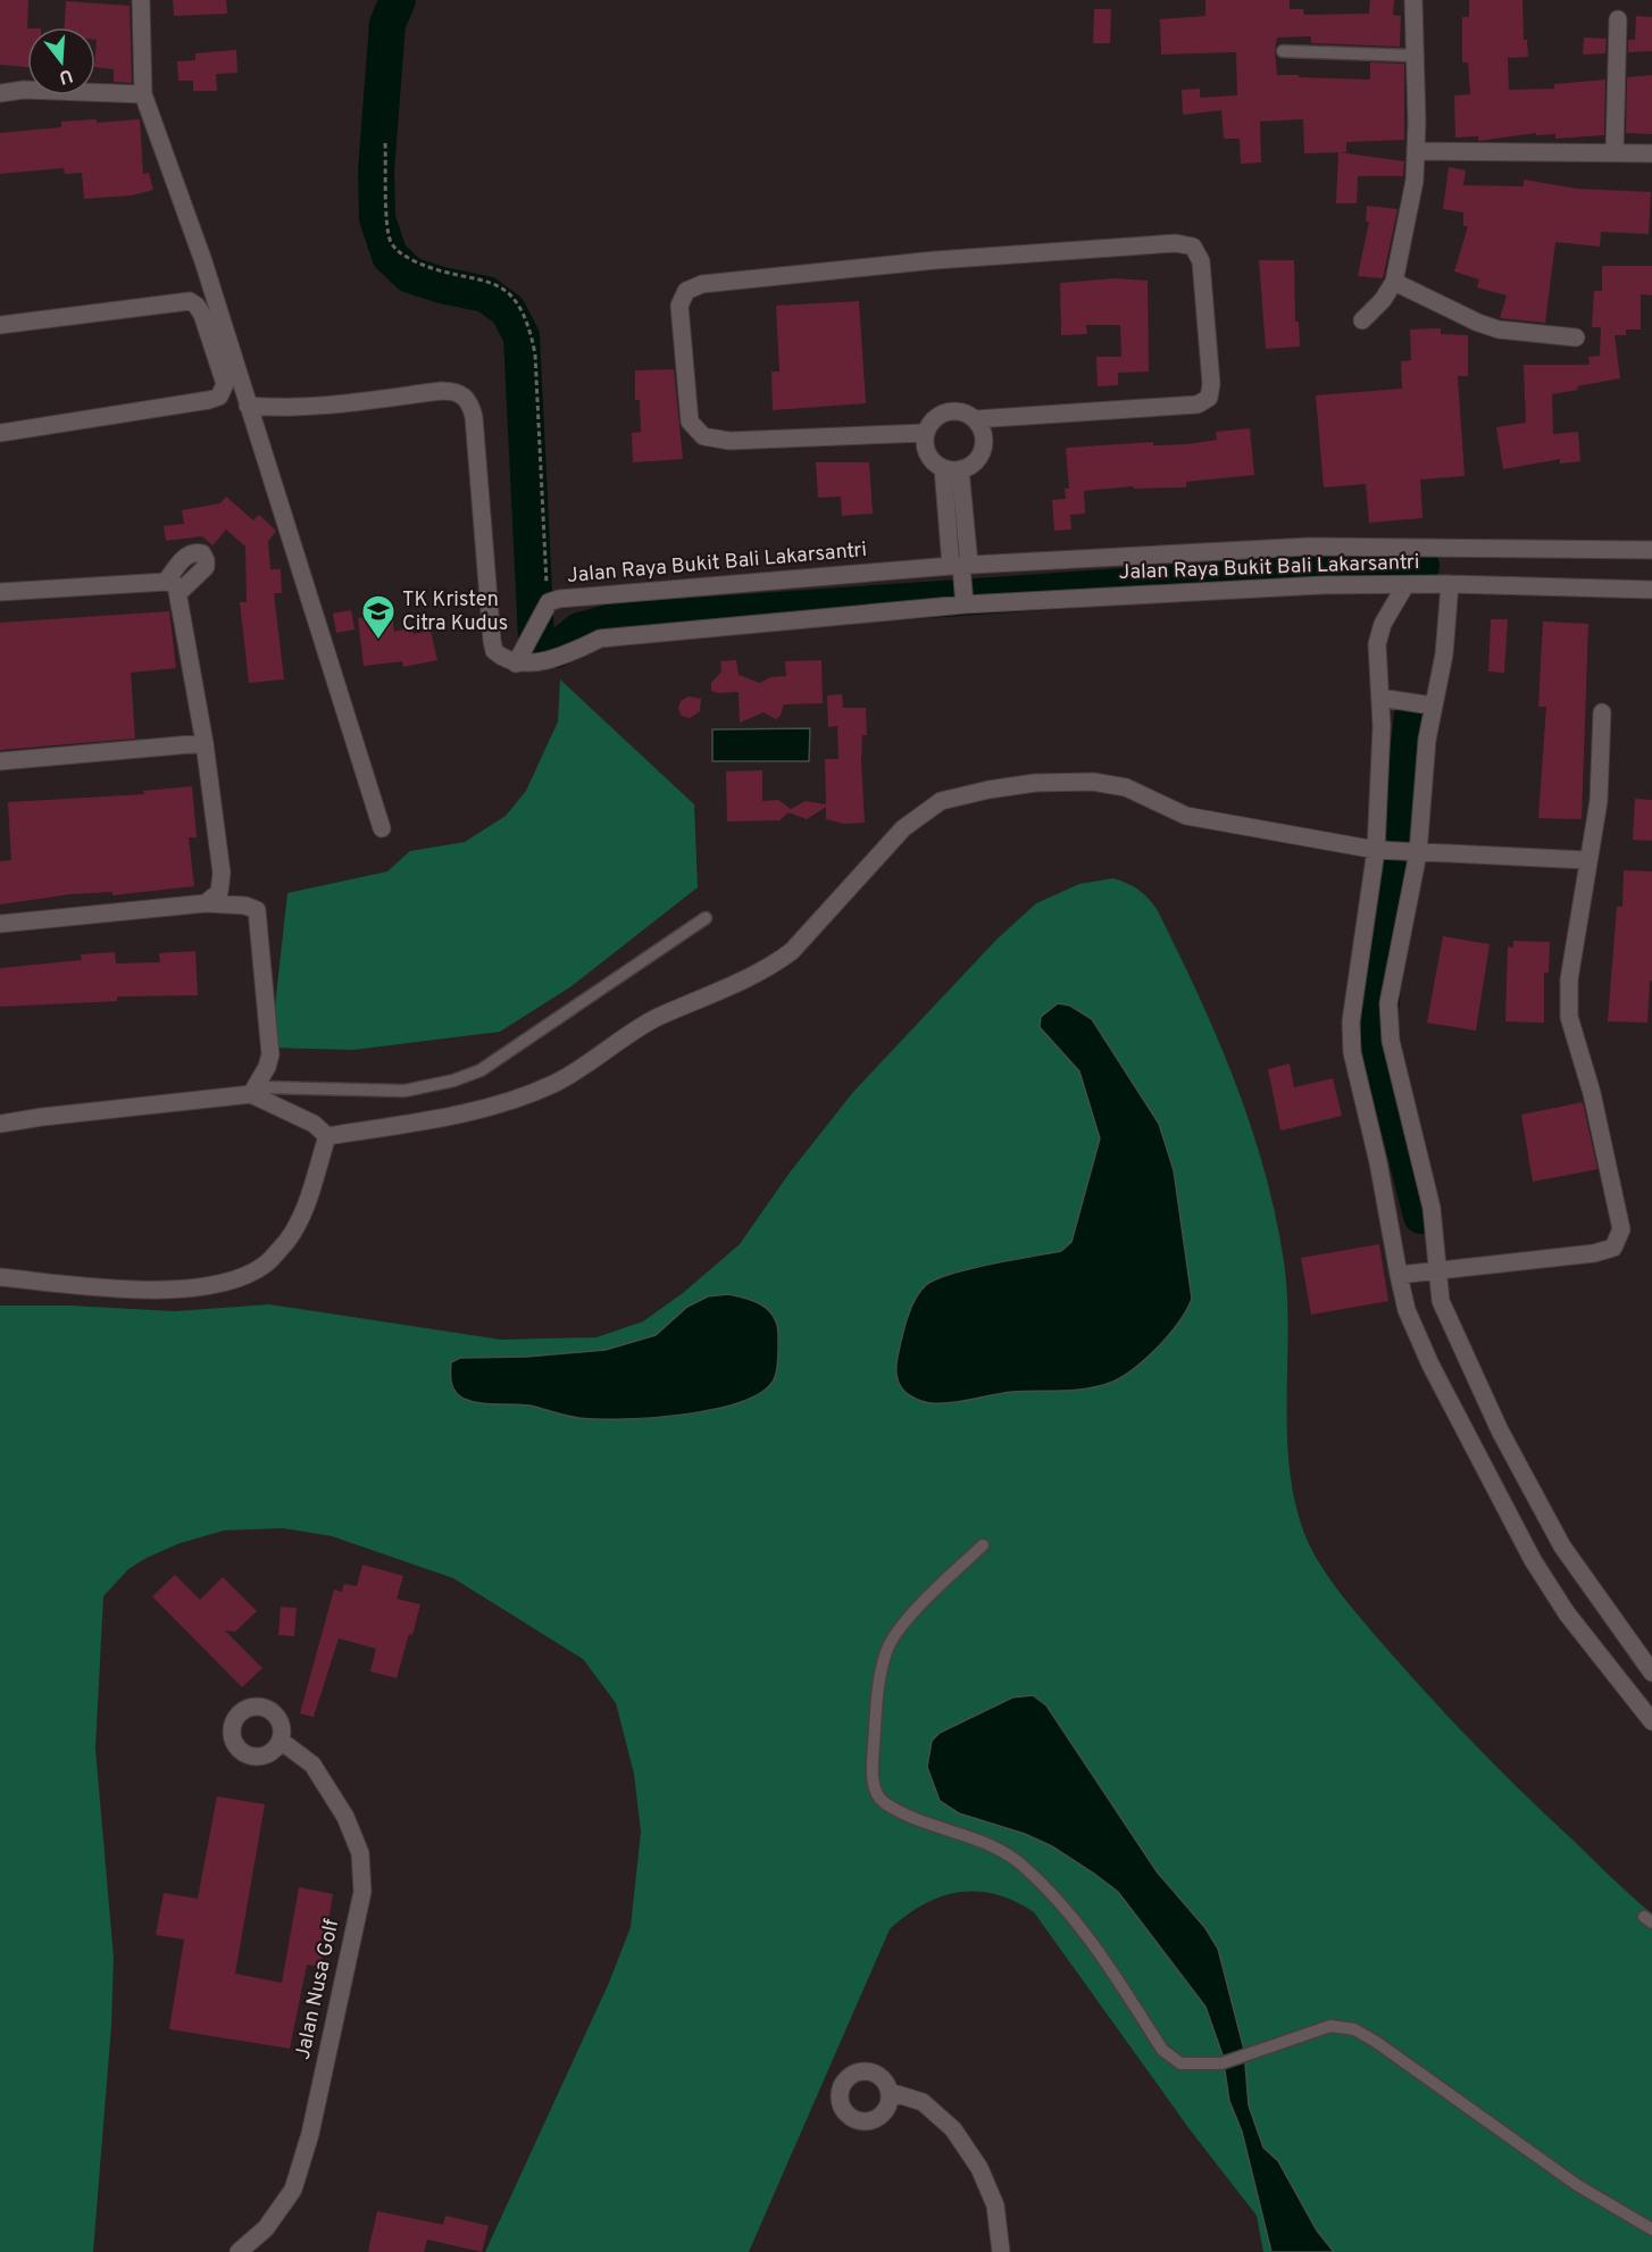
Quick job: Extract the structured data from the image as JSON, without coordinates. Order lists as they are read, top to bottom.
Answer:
{
  "streets": {
    "street": ["Jalan Raya Bukit Bali Lakarsantri", "Jalan Nusa Golf"]
  },
  "places": {
    "school or university": ["TK Kristen Citra Kudus"]
  },
  "north": "bottom"
}
